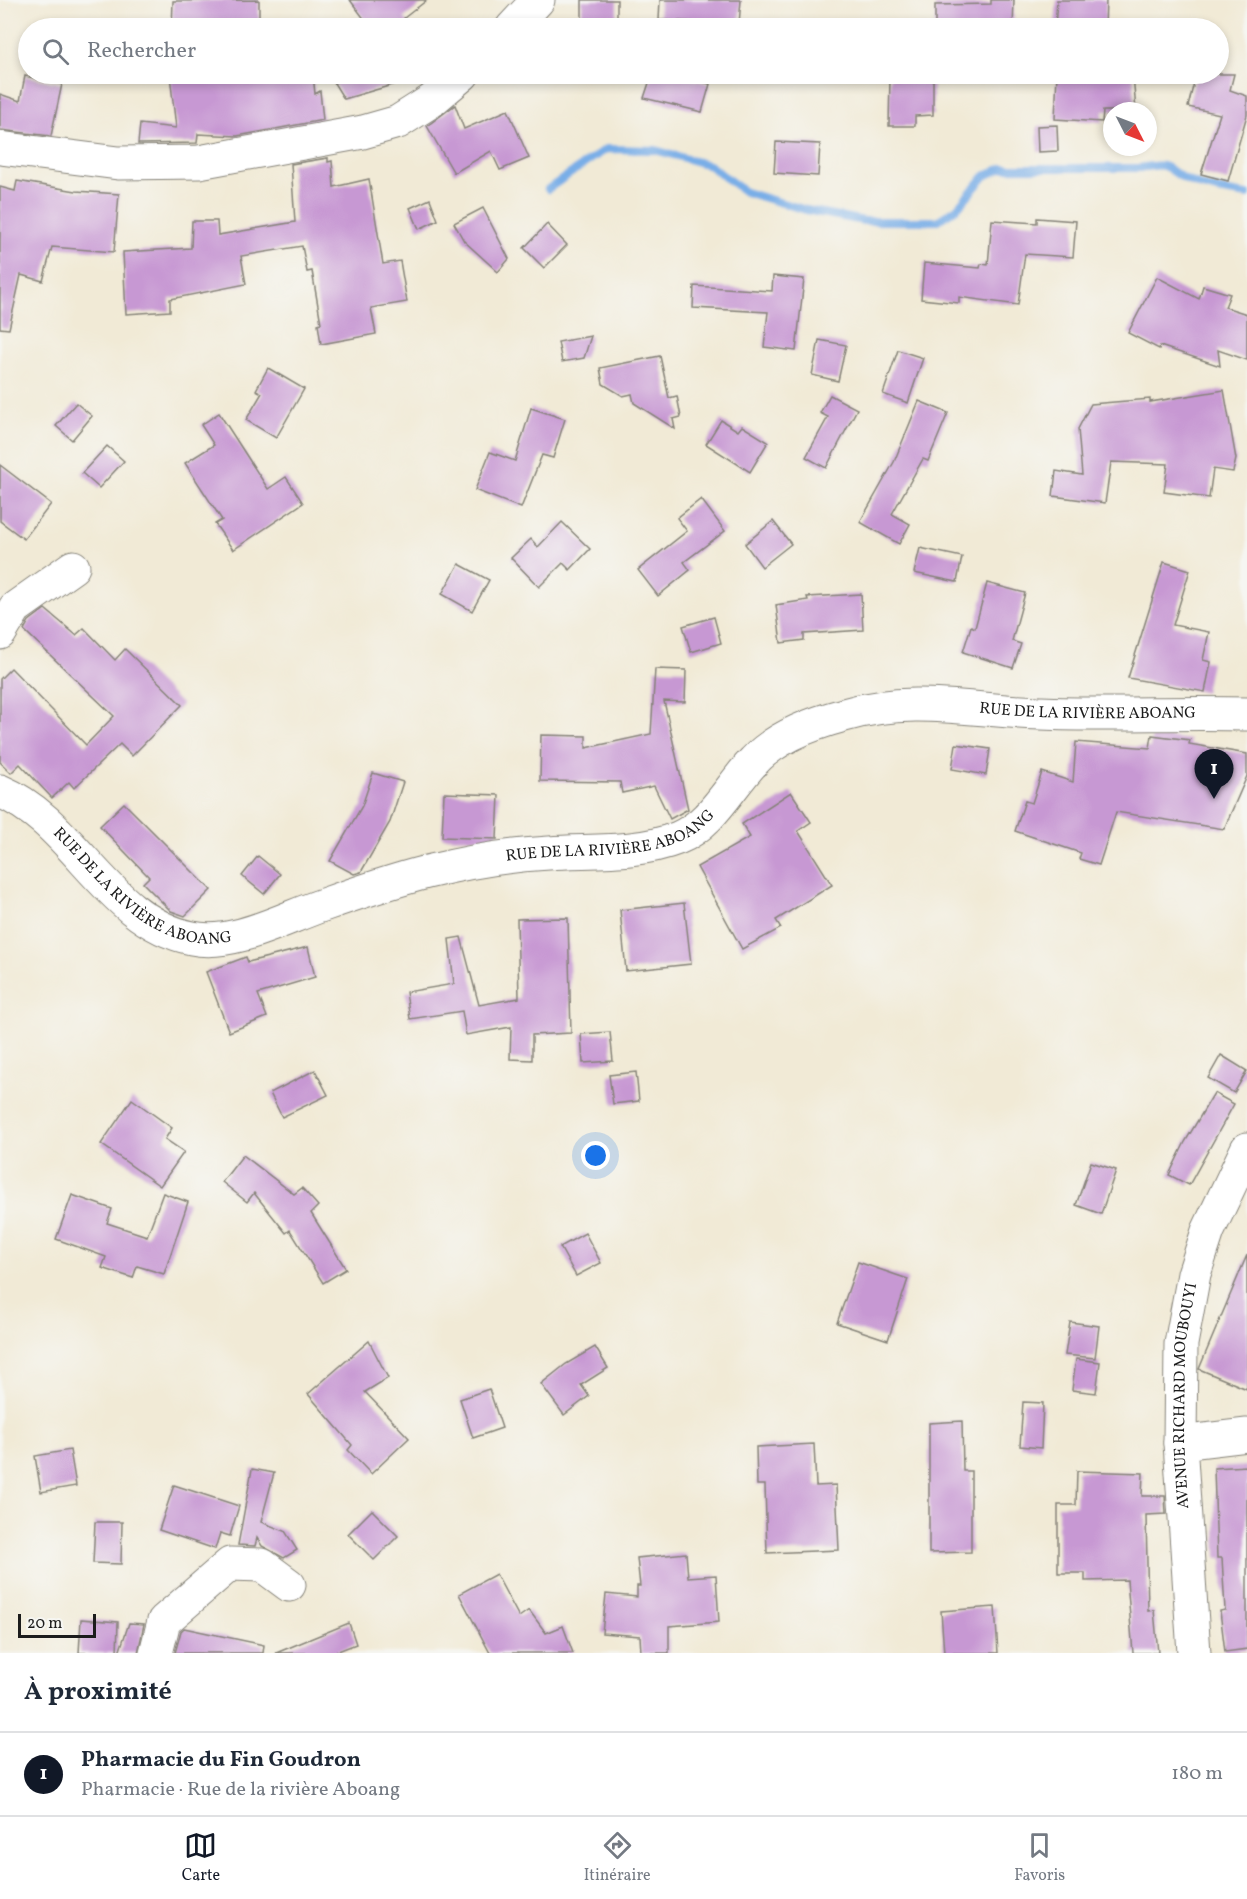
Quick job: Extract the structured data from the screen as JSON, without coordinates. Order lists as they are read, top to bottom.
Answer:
{
  "streets": {
    "street": ["RUE DE LA RIVIÈRE ABOANG", "AVENUE RICHARD MOUBOUYI"]
  },
  "scale_bar": "20 m",
  "north": "bottom right",
  "page": {
    "search": "Rechercher",
    "pins": "1",
    "scale": "20 m",
    "heading": "À proximité",
    "list": [
      {
        "mark": "1",
        "name": "Pharmacie du Fin Goudron",
        "note": "Pharmacie · Rue de la rivière Aboang",
        "value": "180 m"
      }
    ],
    "nav": ["Carte", "Itinéraire", "Favoris"]
  }
}
